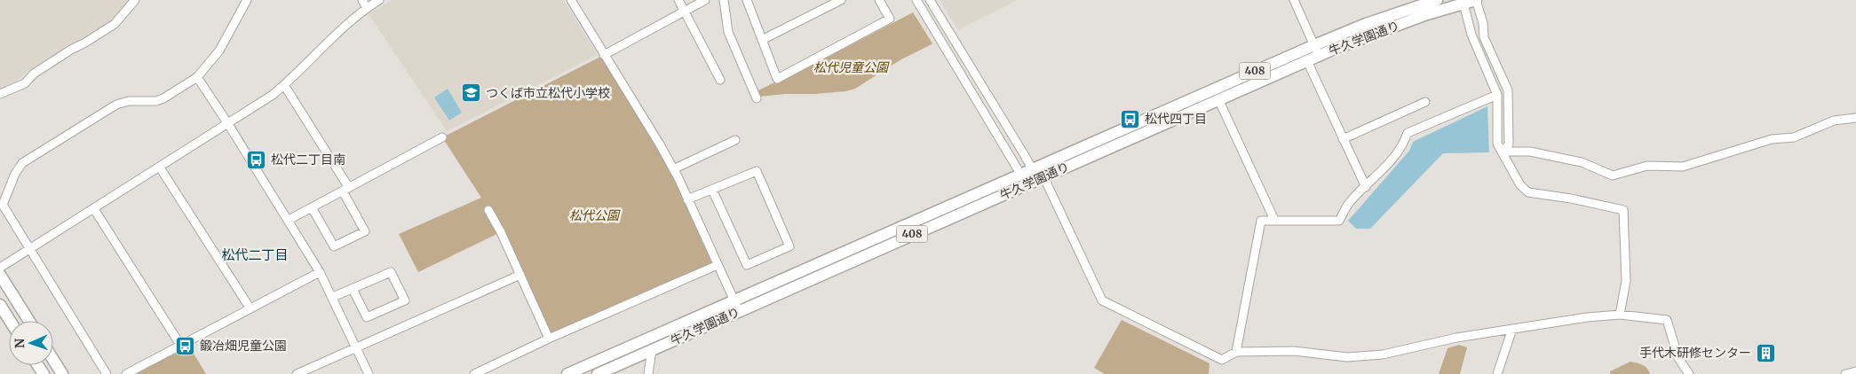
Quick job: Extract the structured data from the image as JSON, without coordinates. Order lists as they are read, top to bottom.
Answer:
{
  "streets": {
    "highway": ["牛久学園通り", "408"]
  },
  "districts": ["松代二丁目"],
  "parks": ["松代児童公園", "松代公園"],
  "places": {
    "school or university": ["つくば市立松代小学校"],
    "bus stop": ["松代四丁目", "松代二丁目南", "鍛冶畑児童公園"],
    "building": ["手代木研修センター"]
  },
  "north": "left"
}
